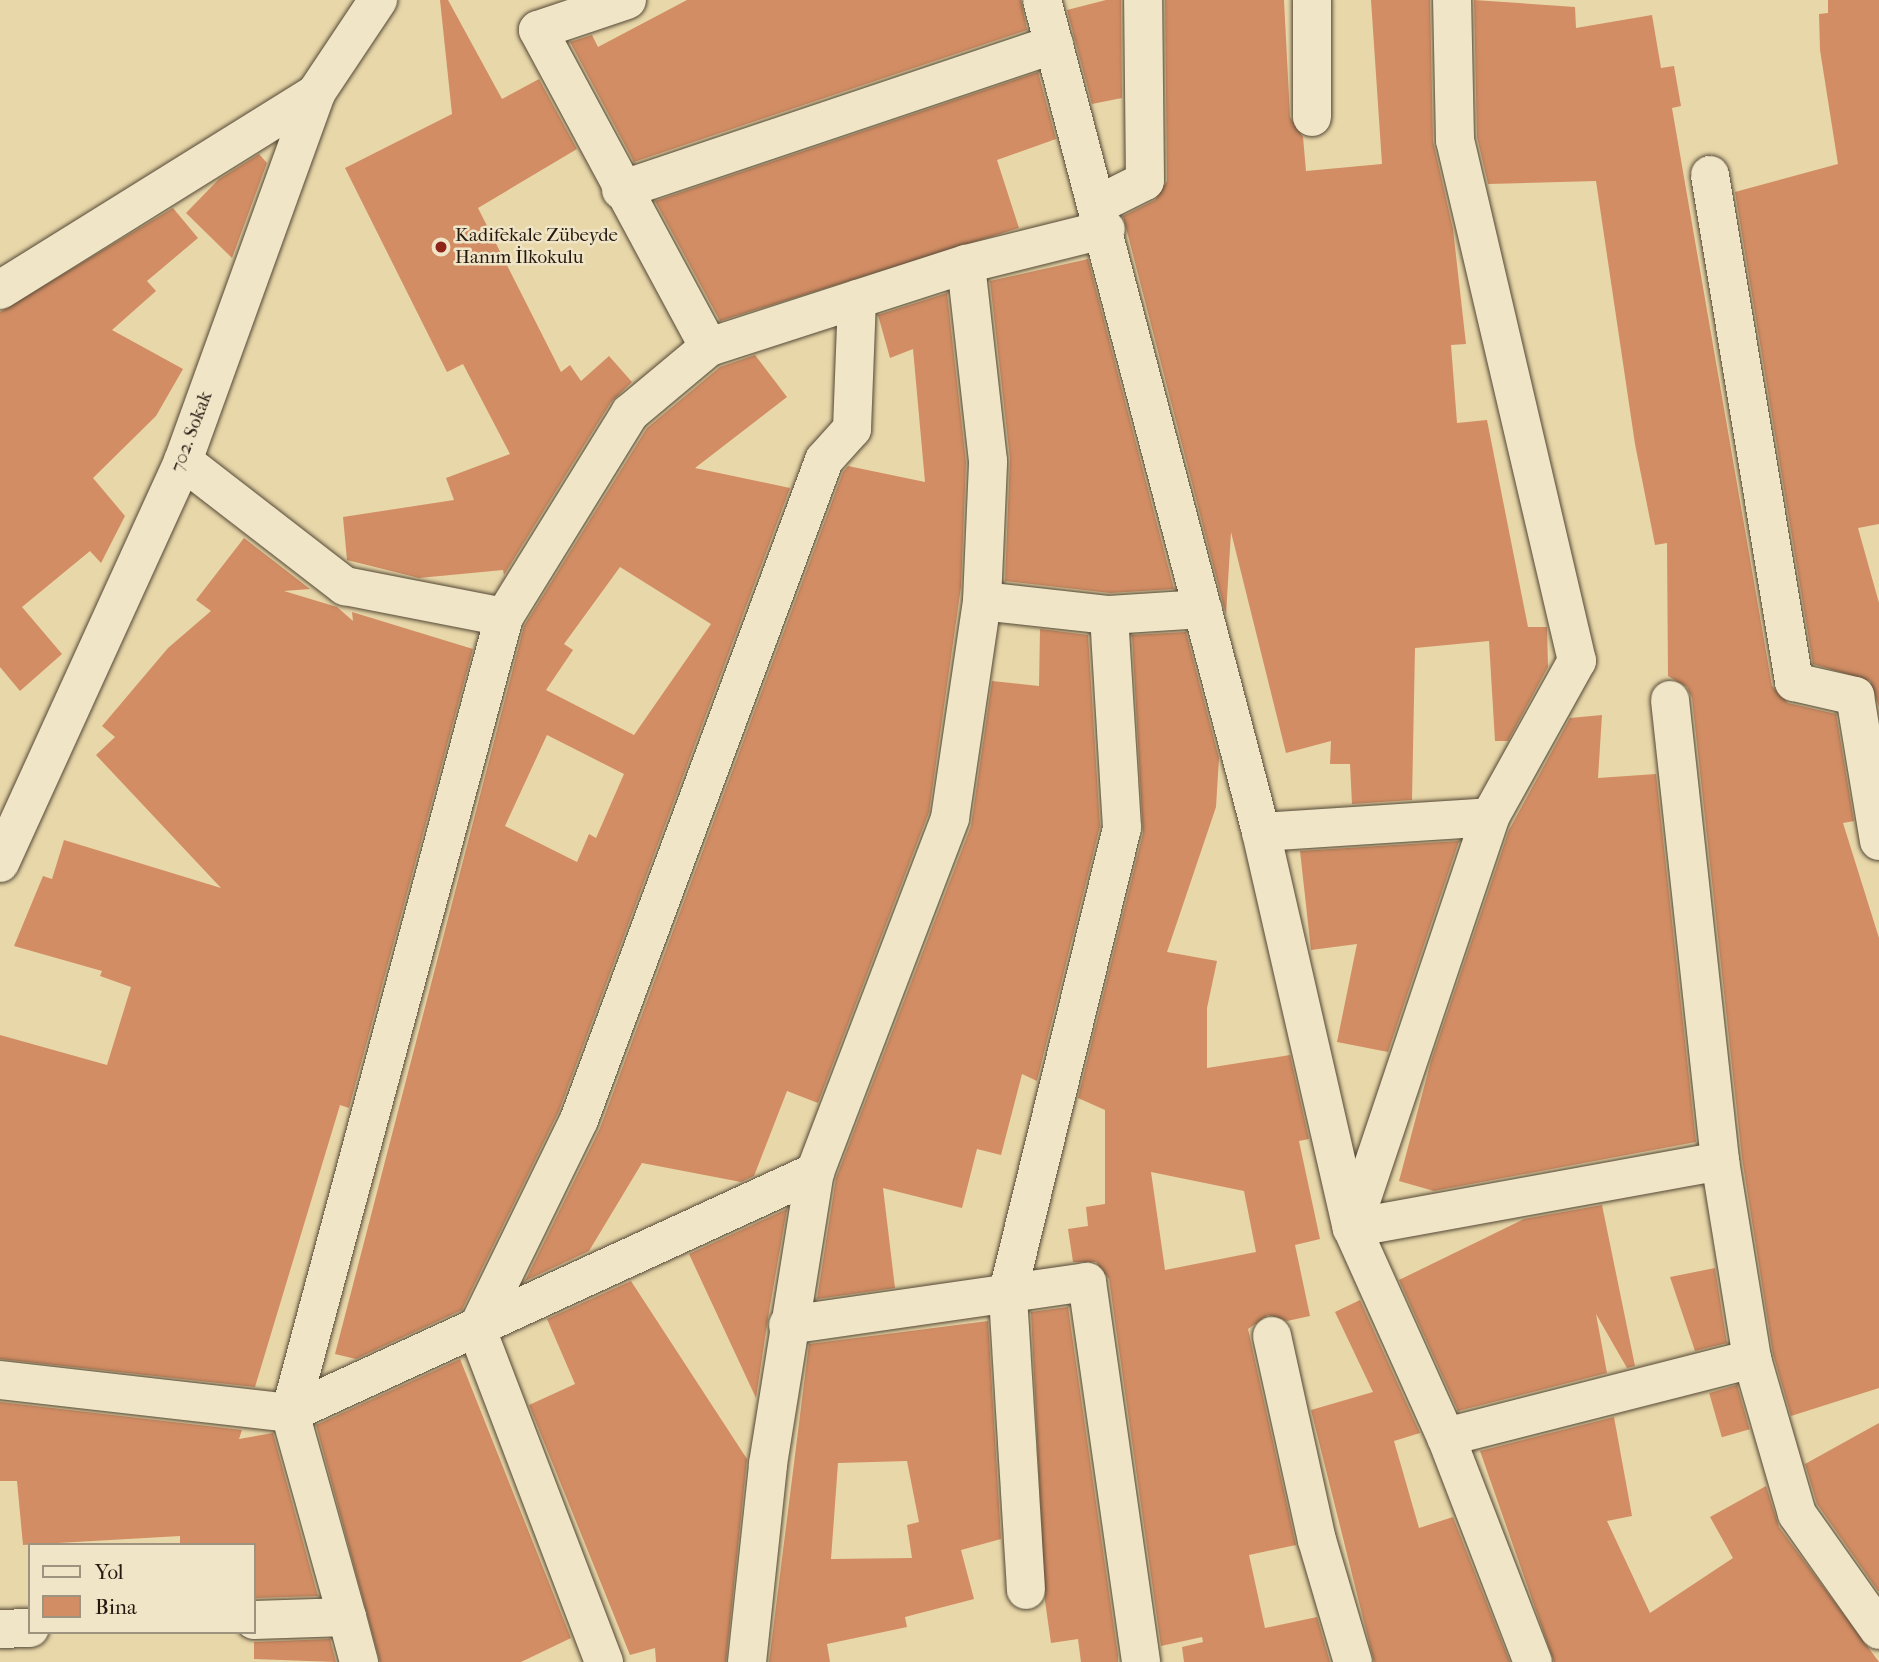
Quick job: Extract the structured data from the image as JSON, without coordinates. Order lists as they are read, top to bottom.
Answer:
{
  "streets": {
    "street": ["702. Sokak"]
  },
  "places": ["Kadifekale Zübeyde Hanım İlkokulu"],
  "legend": ["Yol", "Bina"]
}
